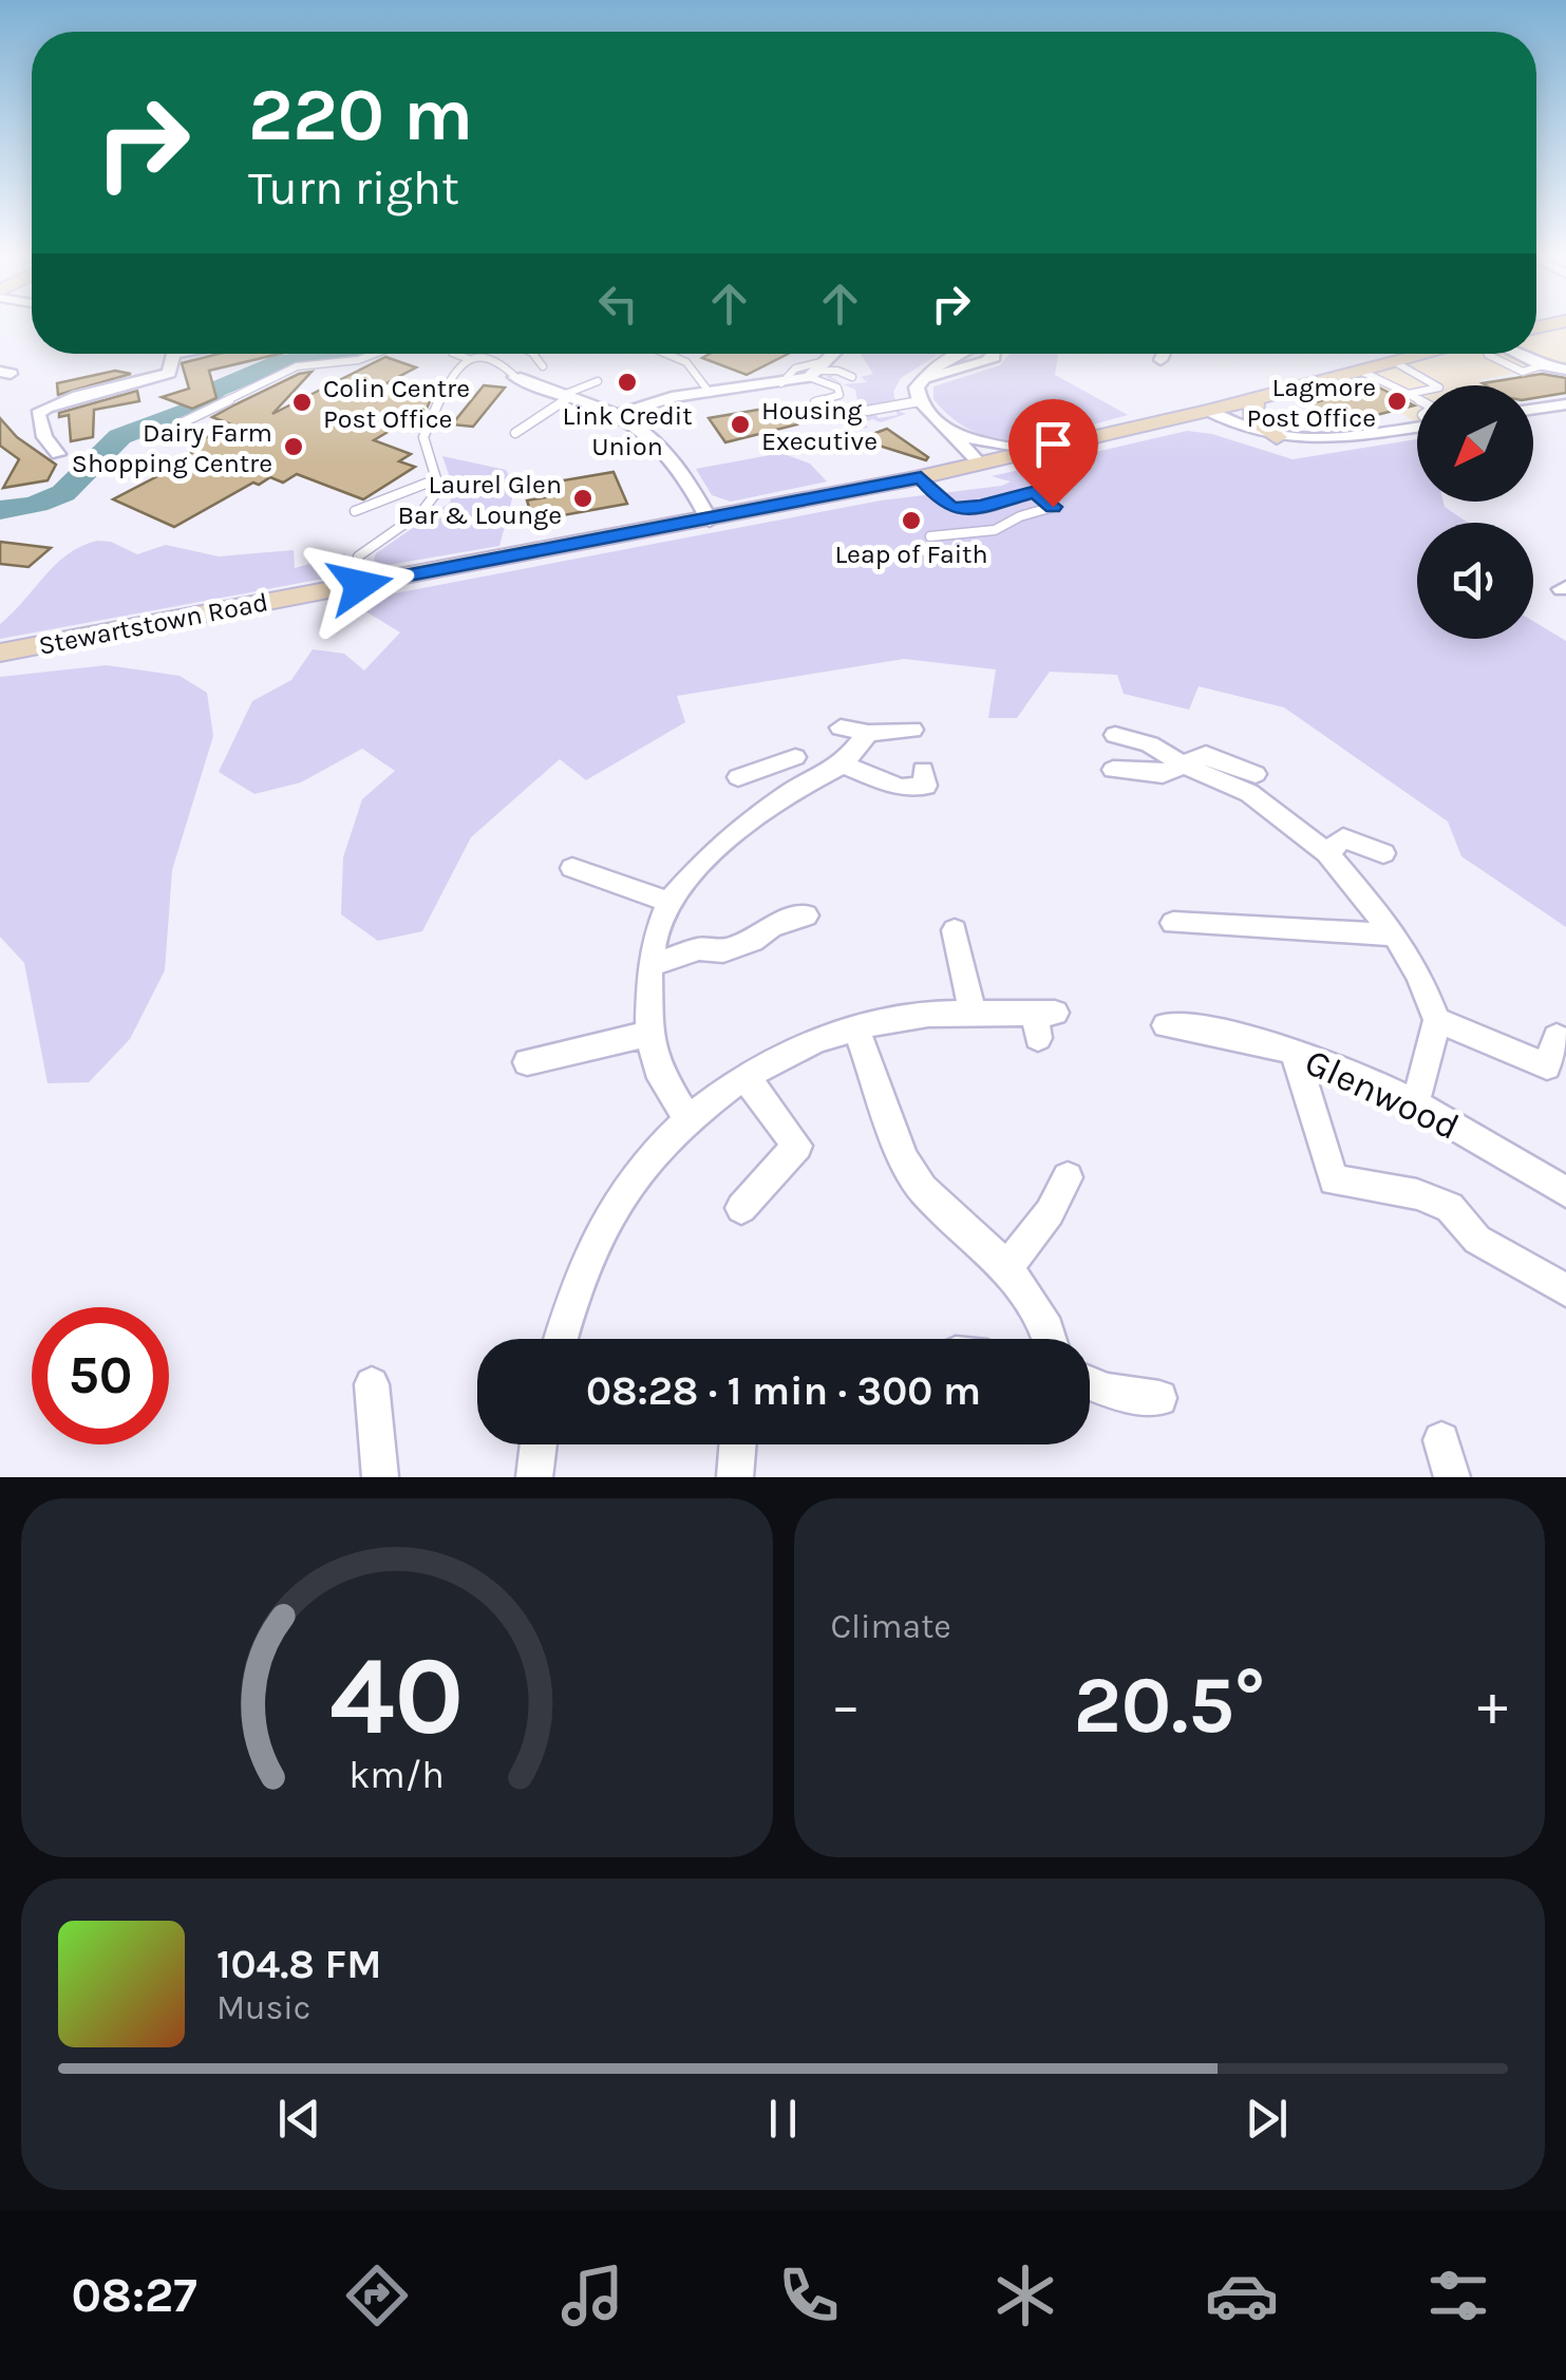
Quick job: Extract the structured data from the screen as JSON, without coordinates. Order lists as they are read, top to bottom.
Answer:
{
  "streets": {
    "main road": ["Stewartstown Road"],
    "street": ["Glenwood"]
  },
  "places": [
    "Link Credit Union",
    "Lagmore Post Office",
    "Colin Centre Post Office",
    "Housing Executive",
    "Dairy Farm Shopping Centre",
    "Laurel Glen Bar & Lounge",
    "Leap of Faith"
  ],
  "north": "bottom left",
  "page": {
    "turn": ["220 m", "Turn right"],
    "limit": "50",
    "trip": "08:28 · 1 min · 300 m",
    "tile": "Climate",
    "heat": ["−", "20.5°", "+"],
    "song": ["104.8 FM", "Music"],
    "tabs": "08:27",
    "gauge": ["40", "km/h"]
  }
}
